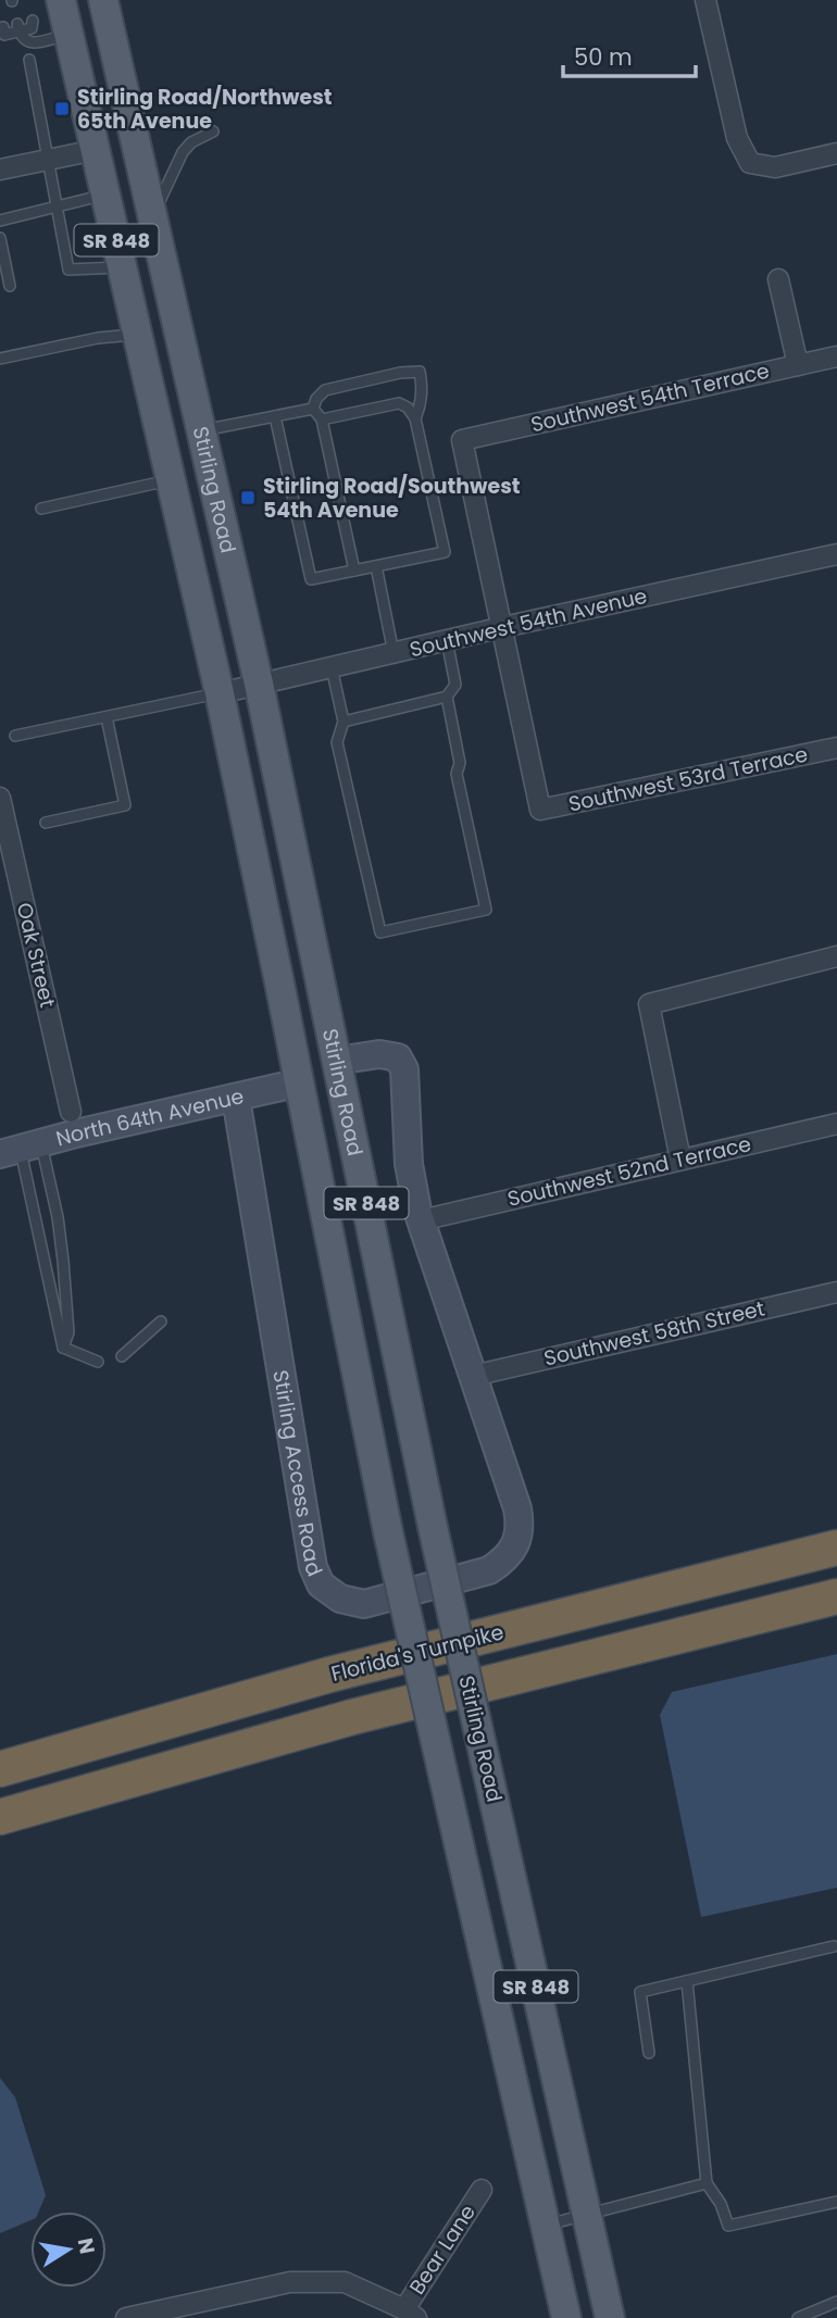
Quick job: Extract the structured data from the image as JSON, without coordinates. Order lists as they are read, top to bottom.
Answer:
{
  "streets": {
    "highway": ["Florida's Turnpike"],
    "main road": ["SR 848", "Stirling Road"],
    "street": [
      "Southwest 54th Terrace",
      "Southwest 54th Avenue",
      "Southwest 53rd Terrace",
      "Oak Street",
      "North 64th Avenue",
      "Southwest 52nd Terrace",
      "Southwest 58th Street",
      "Stirling Access Road",
      "Bear Lane"
    ]
  },
  "crossings": [
    ["Southwest 54th Terrace", "Southwest 54th Avenue"],
    ["Southwest 54th Terrace", "Southwest 53rd Terrace"],
    ["Stirling Road", "Southwest 54th Avenue"],
    ["Stirling Road", "North 64th Avenue"],
    ["Stirling Road", "Stirling Access Road"],
    ["Southwest 54th Avenue", "Southwest 53rd Terrace"],
    ["North 64th Avenue", "Stirling Access Road"],
    ["Southwest 52nd Terrace", "Stirling Access Road"],
    ["Southwest 58th Street", "Stirling Access Road"]
  ],
  "places": {
    "transit": ["Stirling Road/Northwest 65th Avenue", "Stirling Road/Southwest 54th Avenue"]
  },
  "scale_bar": "50 m",
  "north": "right"
}
